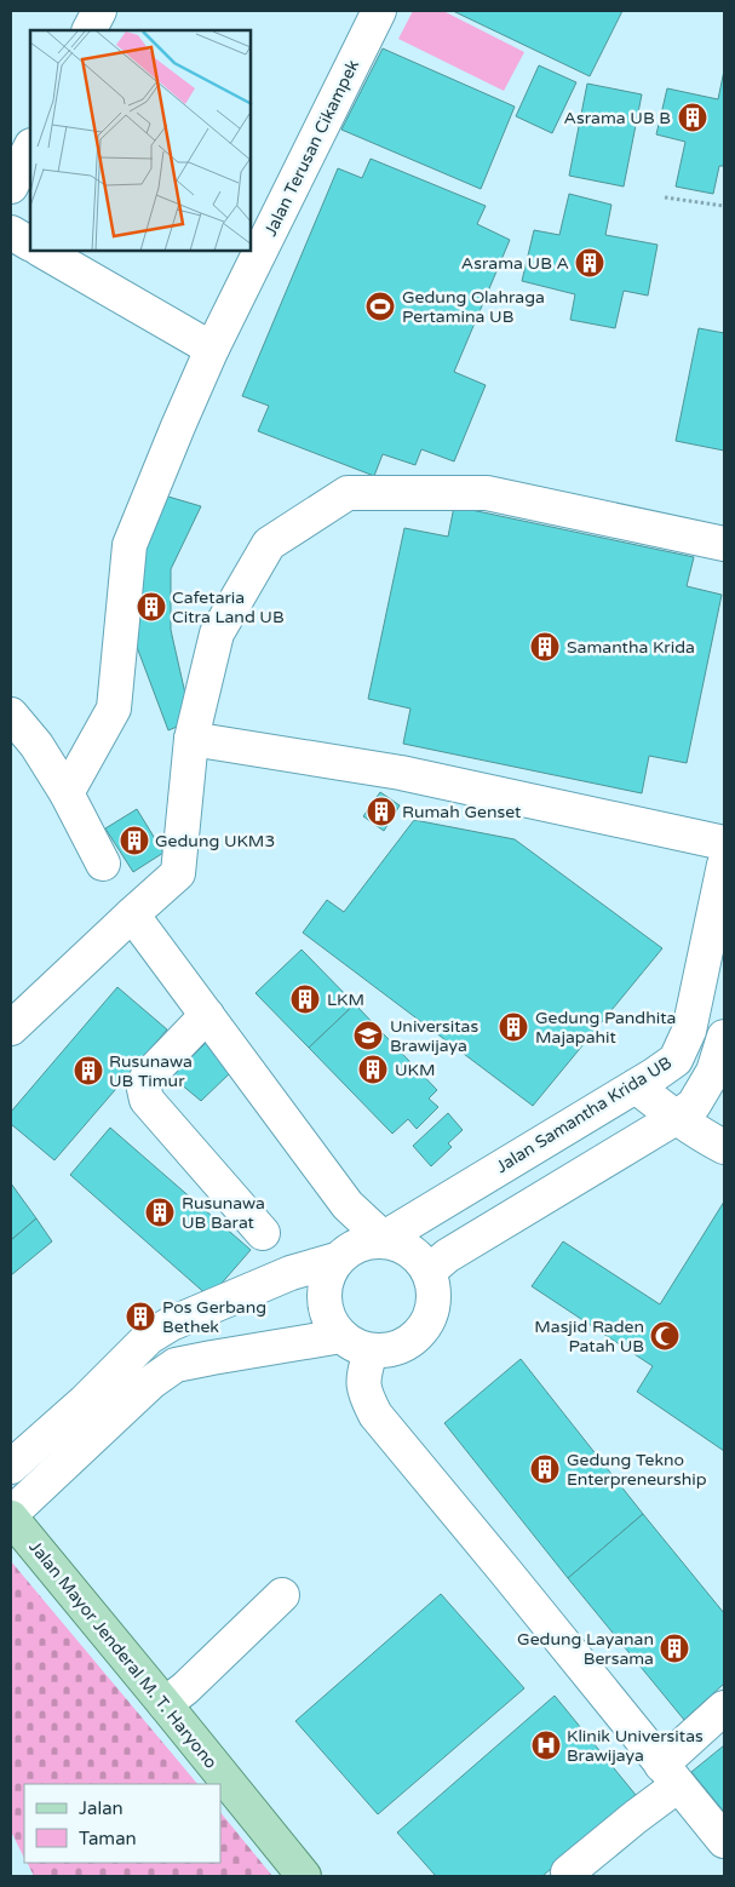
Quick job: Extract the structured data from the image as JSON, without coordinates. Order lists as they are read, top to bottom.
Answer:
{
  "streets": {
    "main road": ["Jalan Mayor Jenderal M. T. Haryono"],
    "street": ["Jalan Terusan Cikampek", "Jalan Samantha Krida UB"]
  },
  "places": {
    "building": [
      "Asrama UB B",
      "Asrama UB A",
      "Cafetaria Citra Land UB",
      "Samantha Krida",
      "Rumah Genset",
      "Gedung UKM3",
      "LKM",
      "Gedung Pandhita Majapahit",
      "UKM",
      "Rusunawa UB Timur",
      "Rusunawa UB Barat",
      "Pos Gerbang Bethek",
      "Gedung Tekno Enterpreneurship",
      "Gedung Layanan Bersama"
    ],
    "sports": ["Gedung Olahraga Pertamina UB"],
    "school or university": ["Universitas Brawijaya"],
    "mosque": ["Masjid Raden Patah UB"],
    "hospital": ["Klinik Universitas Brawijaya"]
  },
  "legend": ["Jalan", "Taman"]
}
